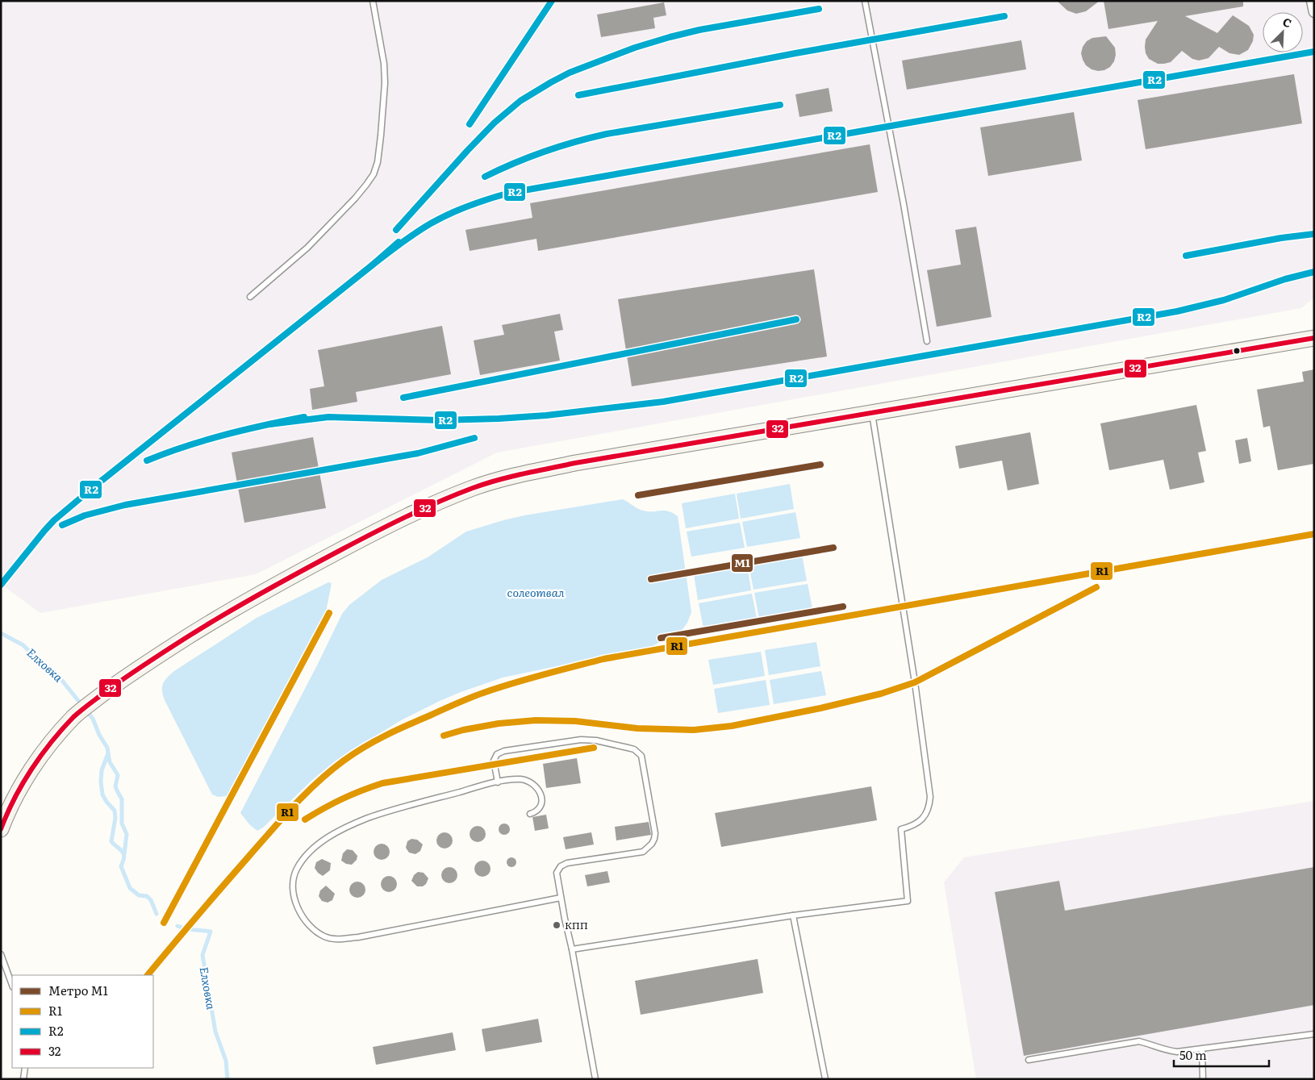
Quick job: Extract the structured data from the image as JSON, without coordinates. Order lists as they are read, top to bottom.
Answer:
{
  "water": ["солеотвал", "Елховка"],
  "places": ["КПП"],
  "lines": [
    "transit line R2",
    "transit line 32",
    "metro line M1",
    "transit line R1"
  ],
  "legend": [
    "Метро M1",
    "R1",
    "R2",
    "32"
  ],
  "scale_bar": "50 m",
  "north": "top right"
}
